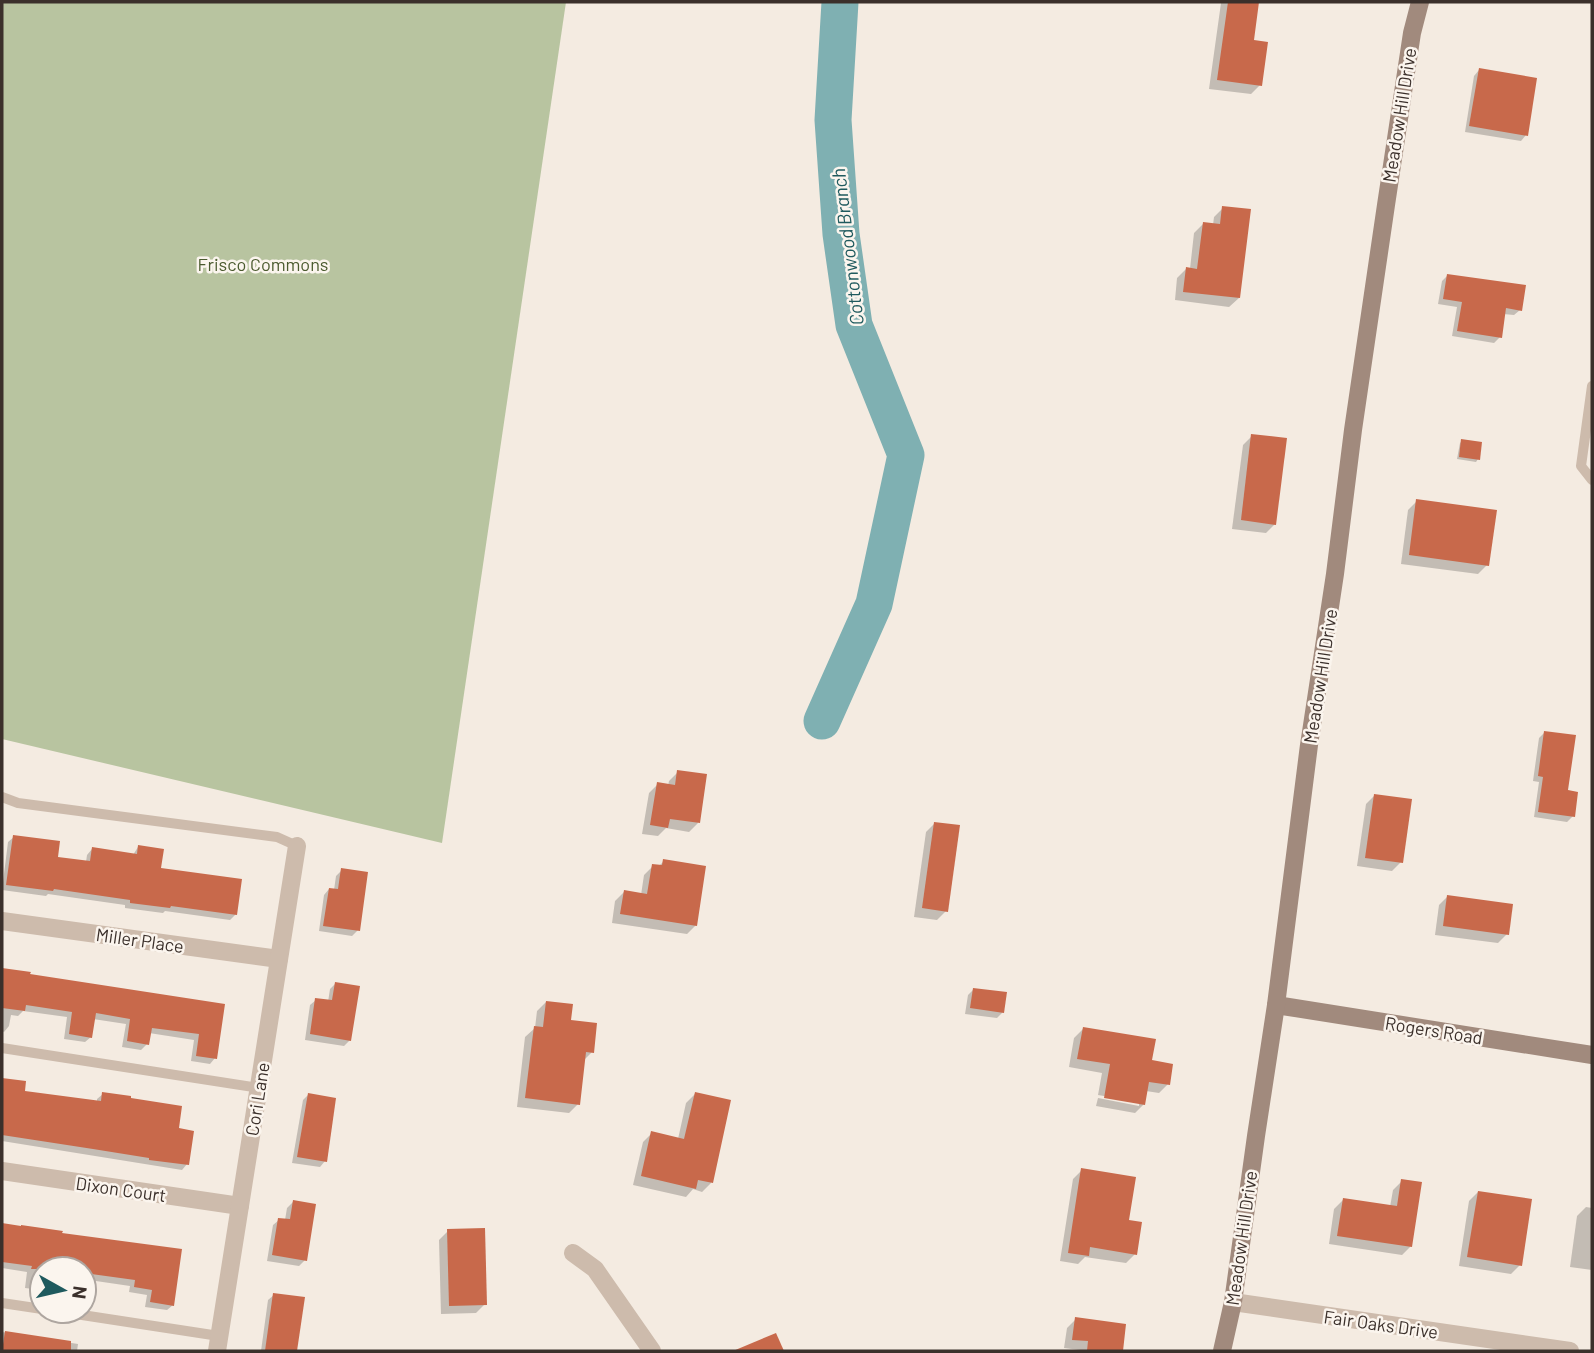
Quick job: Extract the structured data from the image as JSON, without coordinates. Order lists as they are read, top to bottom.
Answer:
{
  "streets": {
    "street": [
      "Meadow Hill Drive",
      "Miller Place",
      "Rogers Road",
      "Cori Lane",
      "Dixon Court",
      "Fair Oaks Drive"
    ]
  },
  "crossings": [
    ["Meadow Hill Drive", "Rogers Road"],
    ["Meadow Hill Drive", "Fair Oaks Drive"],
    ["Miller Place", "Cori Lane"],
    ["Cori Lane", "Dixon Court"]
  ],
  "water": ["Cottonwood Branch"],
  "parks": ["Frisco Commons"],
  "north": "right"
}
